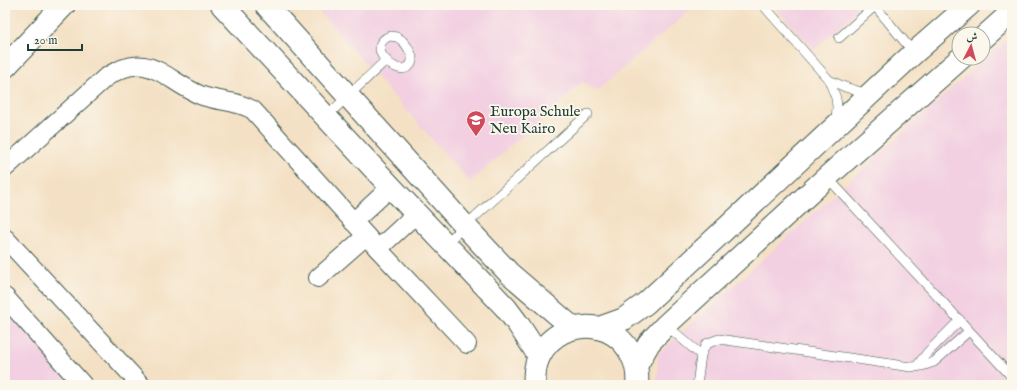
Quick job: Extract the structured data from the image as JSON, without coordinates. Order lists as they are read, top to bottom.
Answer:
{
  "places": {
    "school or university": ["Europa Schule Neu Kairo"]
  },
  "scale_bar": "20 m",
  "north": "top"
}
